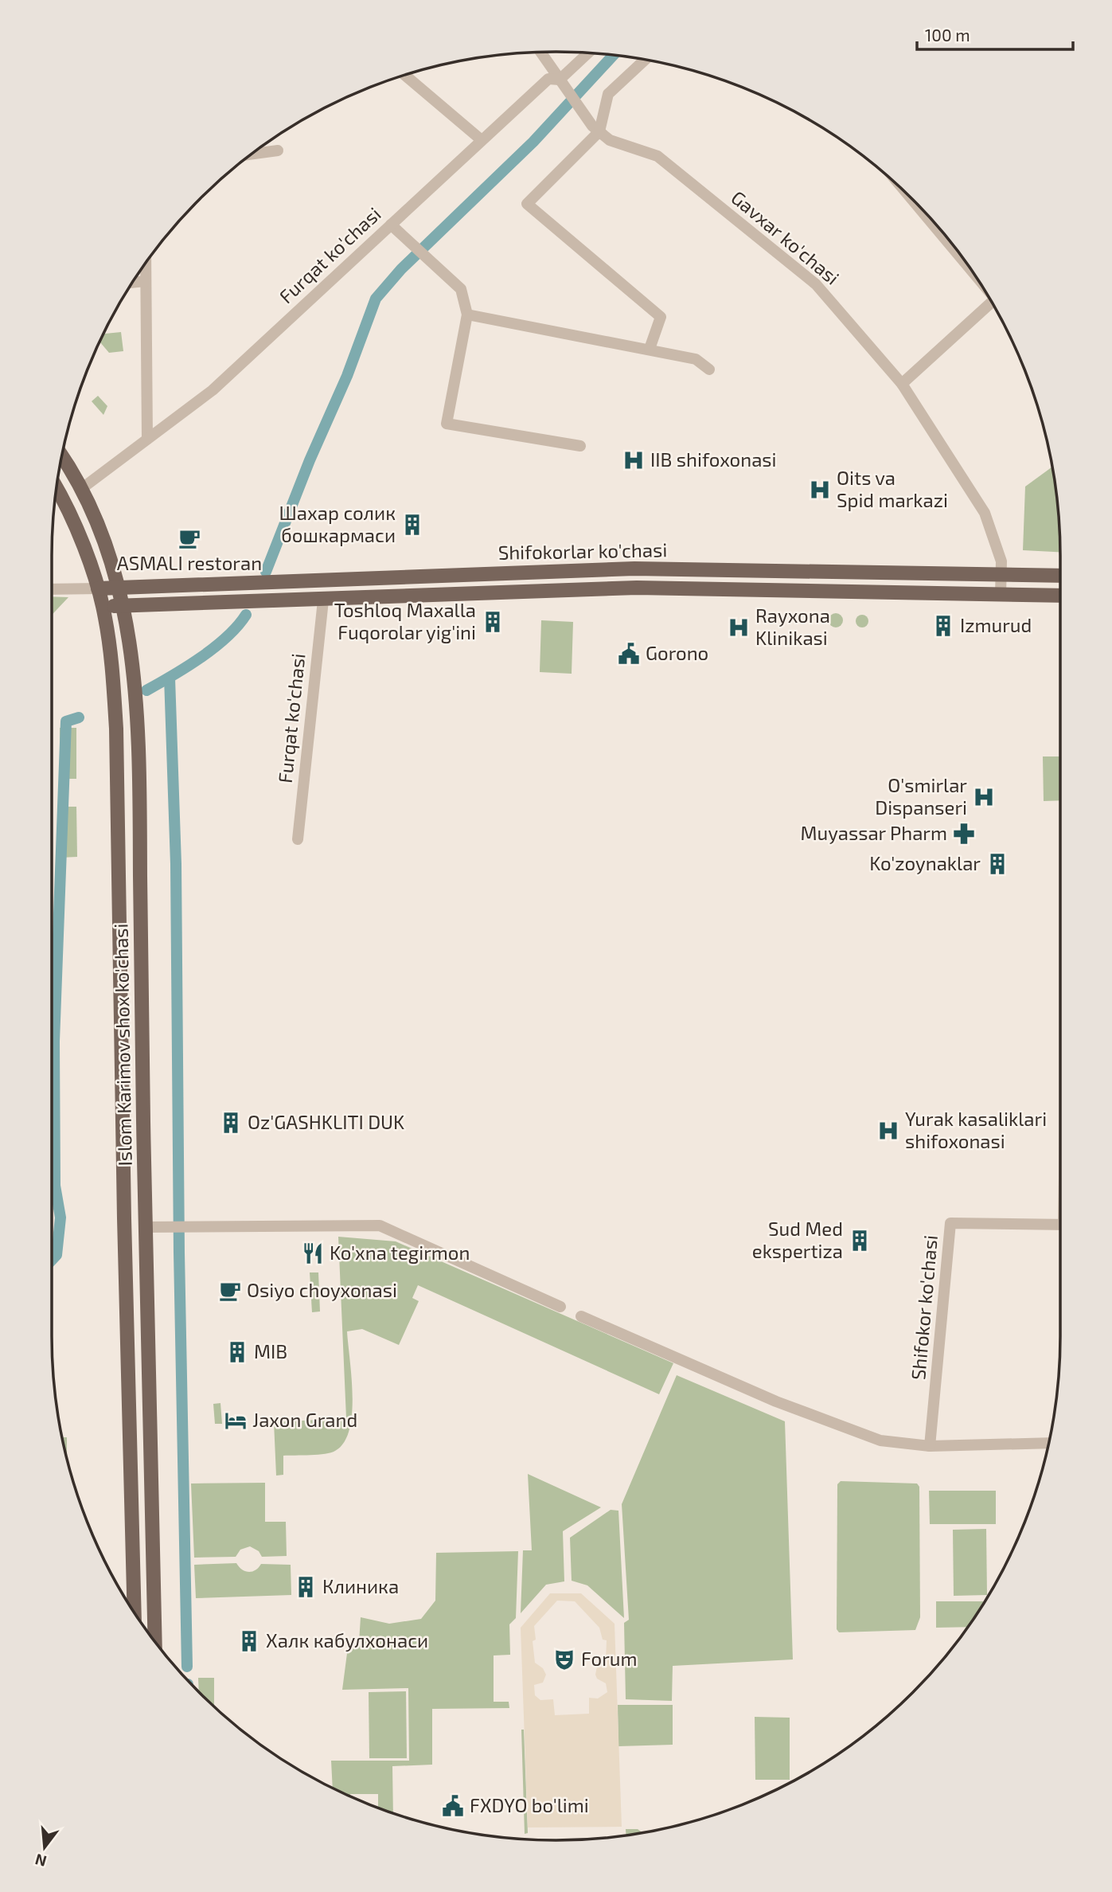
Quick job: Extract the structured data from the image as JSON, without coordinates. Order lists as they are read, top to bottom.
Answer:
{
  "streets": {
    "main road": ["Shifokorlar ko'chasi", "Islom Karimov shox ko'chasi"],
    "street": ["Gavxar ko'chasi", "Furqat ko'chasi", "Shifokor ko'chasi"]
  },
  "crossings": [
    ["Gavxar ko'chasi", "Furqat ko'chasi"],
    ["Gavxar ko'chasi", "Shifokorlar ko'chasi"],
    ["Furqat ko'chasi", "Shifokorlar ko'chasi"],
    ["Furqat ko'chasi", "Islom Karimov shox ko'chasi"],
    ["Shifokorlar ko'chasi", "Islom Karimov shox ko'chasi"]
  ],
  "places": {
    "hospital": [
      "IIB shifoxonasi",
      "Oits va Spid markazi",
      "Rayxona Klinikasi",
      "O'smirlar Dispanseri",
      "Yurak kasaliklari shifoxonasi"
    ],
    "building": [
      "Шахар солик бошкармаси",
      "Toshloq Maxalla Fuqorolar yig'ini",
      "Izmurud",
      "Ko'zoynaklar",
      "Oz'GASHKLITI DUK",
      "Sud Med ekspertiza",
      "MIB",
      "Клиника",
      "Халк кабулхонаси"
    ],
    "cafe": ["ASMALI restoran", "Osiyo choyxonasi"],
    "public building": ["Gorono", "FXDYO bo'limi"],
    "pharmacy": ["Muyassar Pharm"],
    "restaurant": ["Ko'xna tegirmon"],
    "hotel": ["Jaxon Grand"],
    "theatre": ["Forum"]
  },
  "scale_bar": "100 m",
  "north": "bottom"
}
